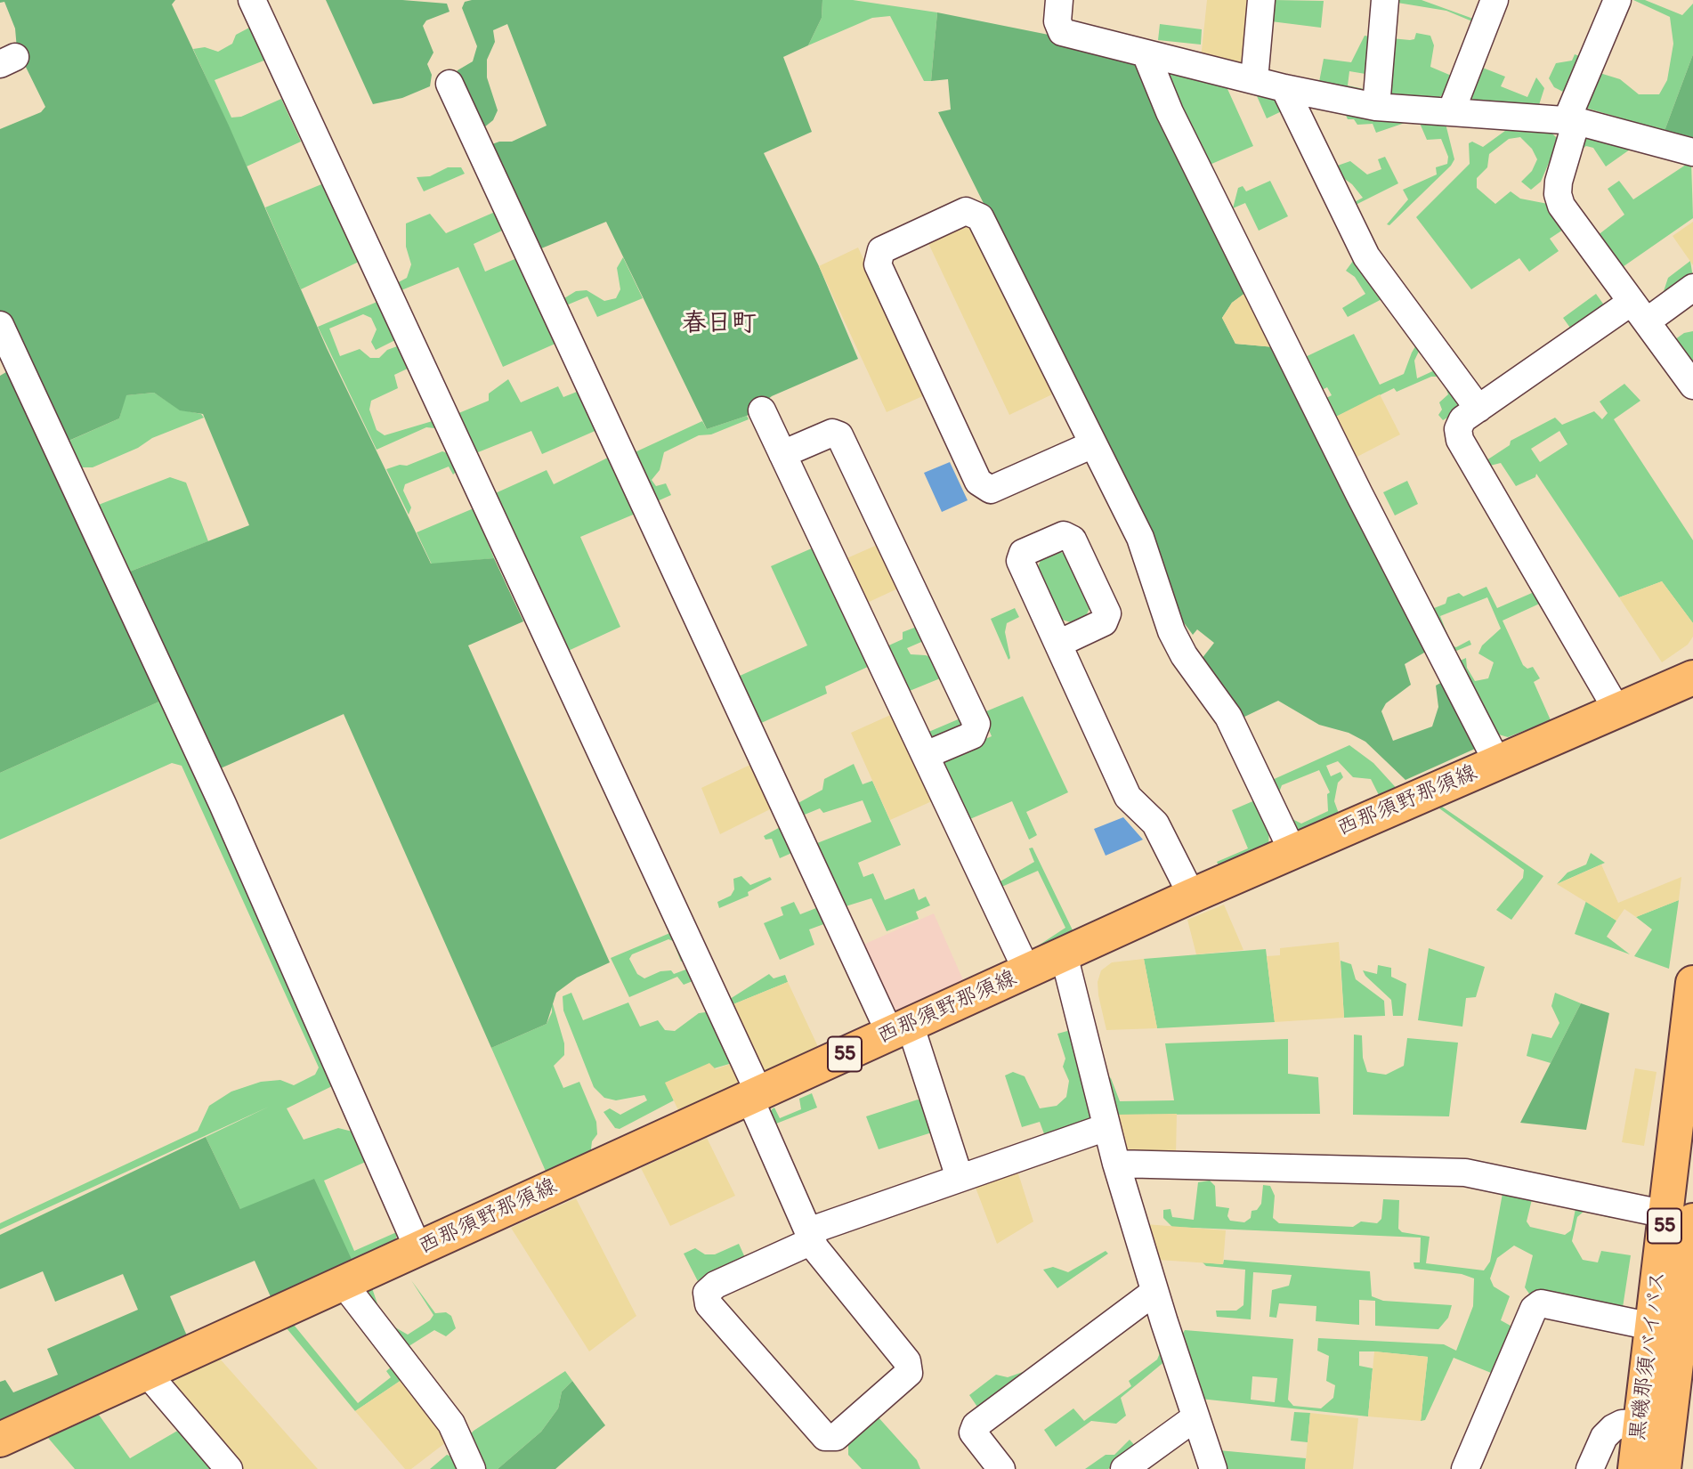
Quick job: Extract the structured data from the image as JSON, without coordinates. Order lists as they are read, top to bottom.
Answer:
{
  "streets": {
    "main road": ["西那須野那須線", "55", "黒磯那須バイパス"]
  },
  "districts": ["春日町"]
}
